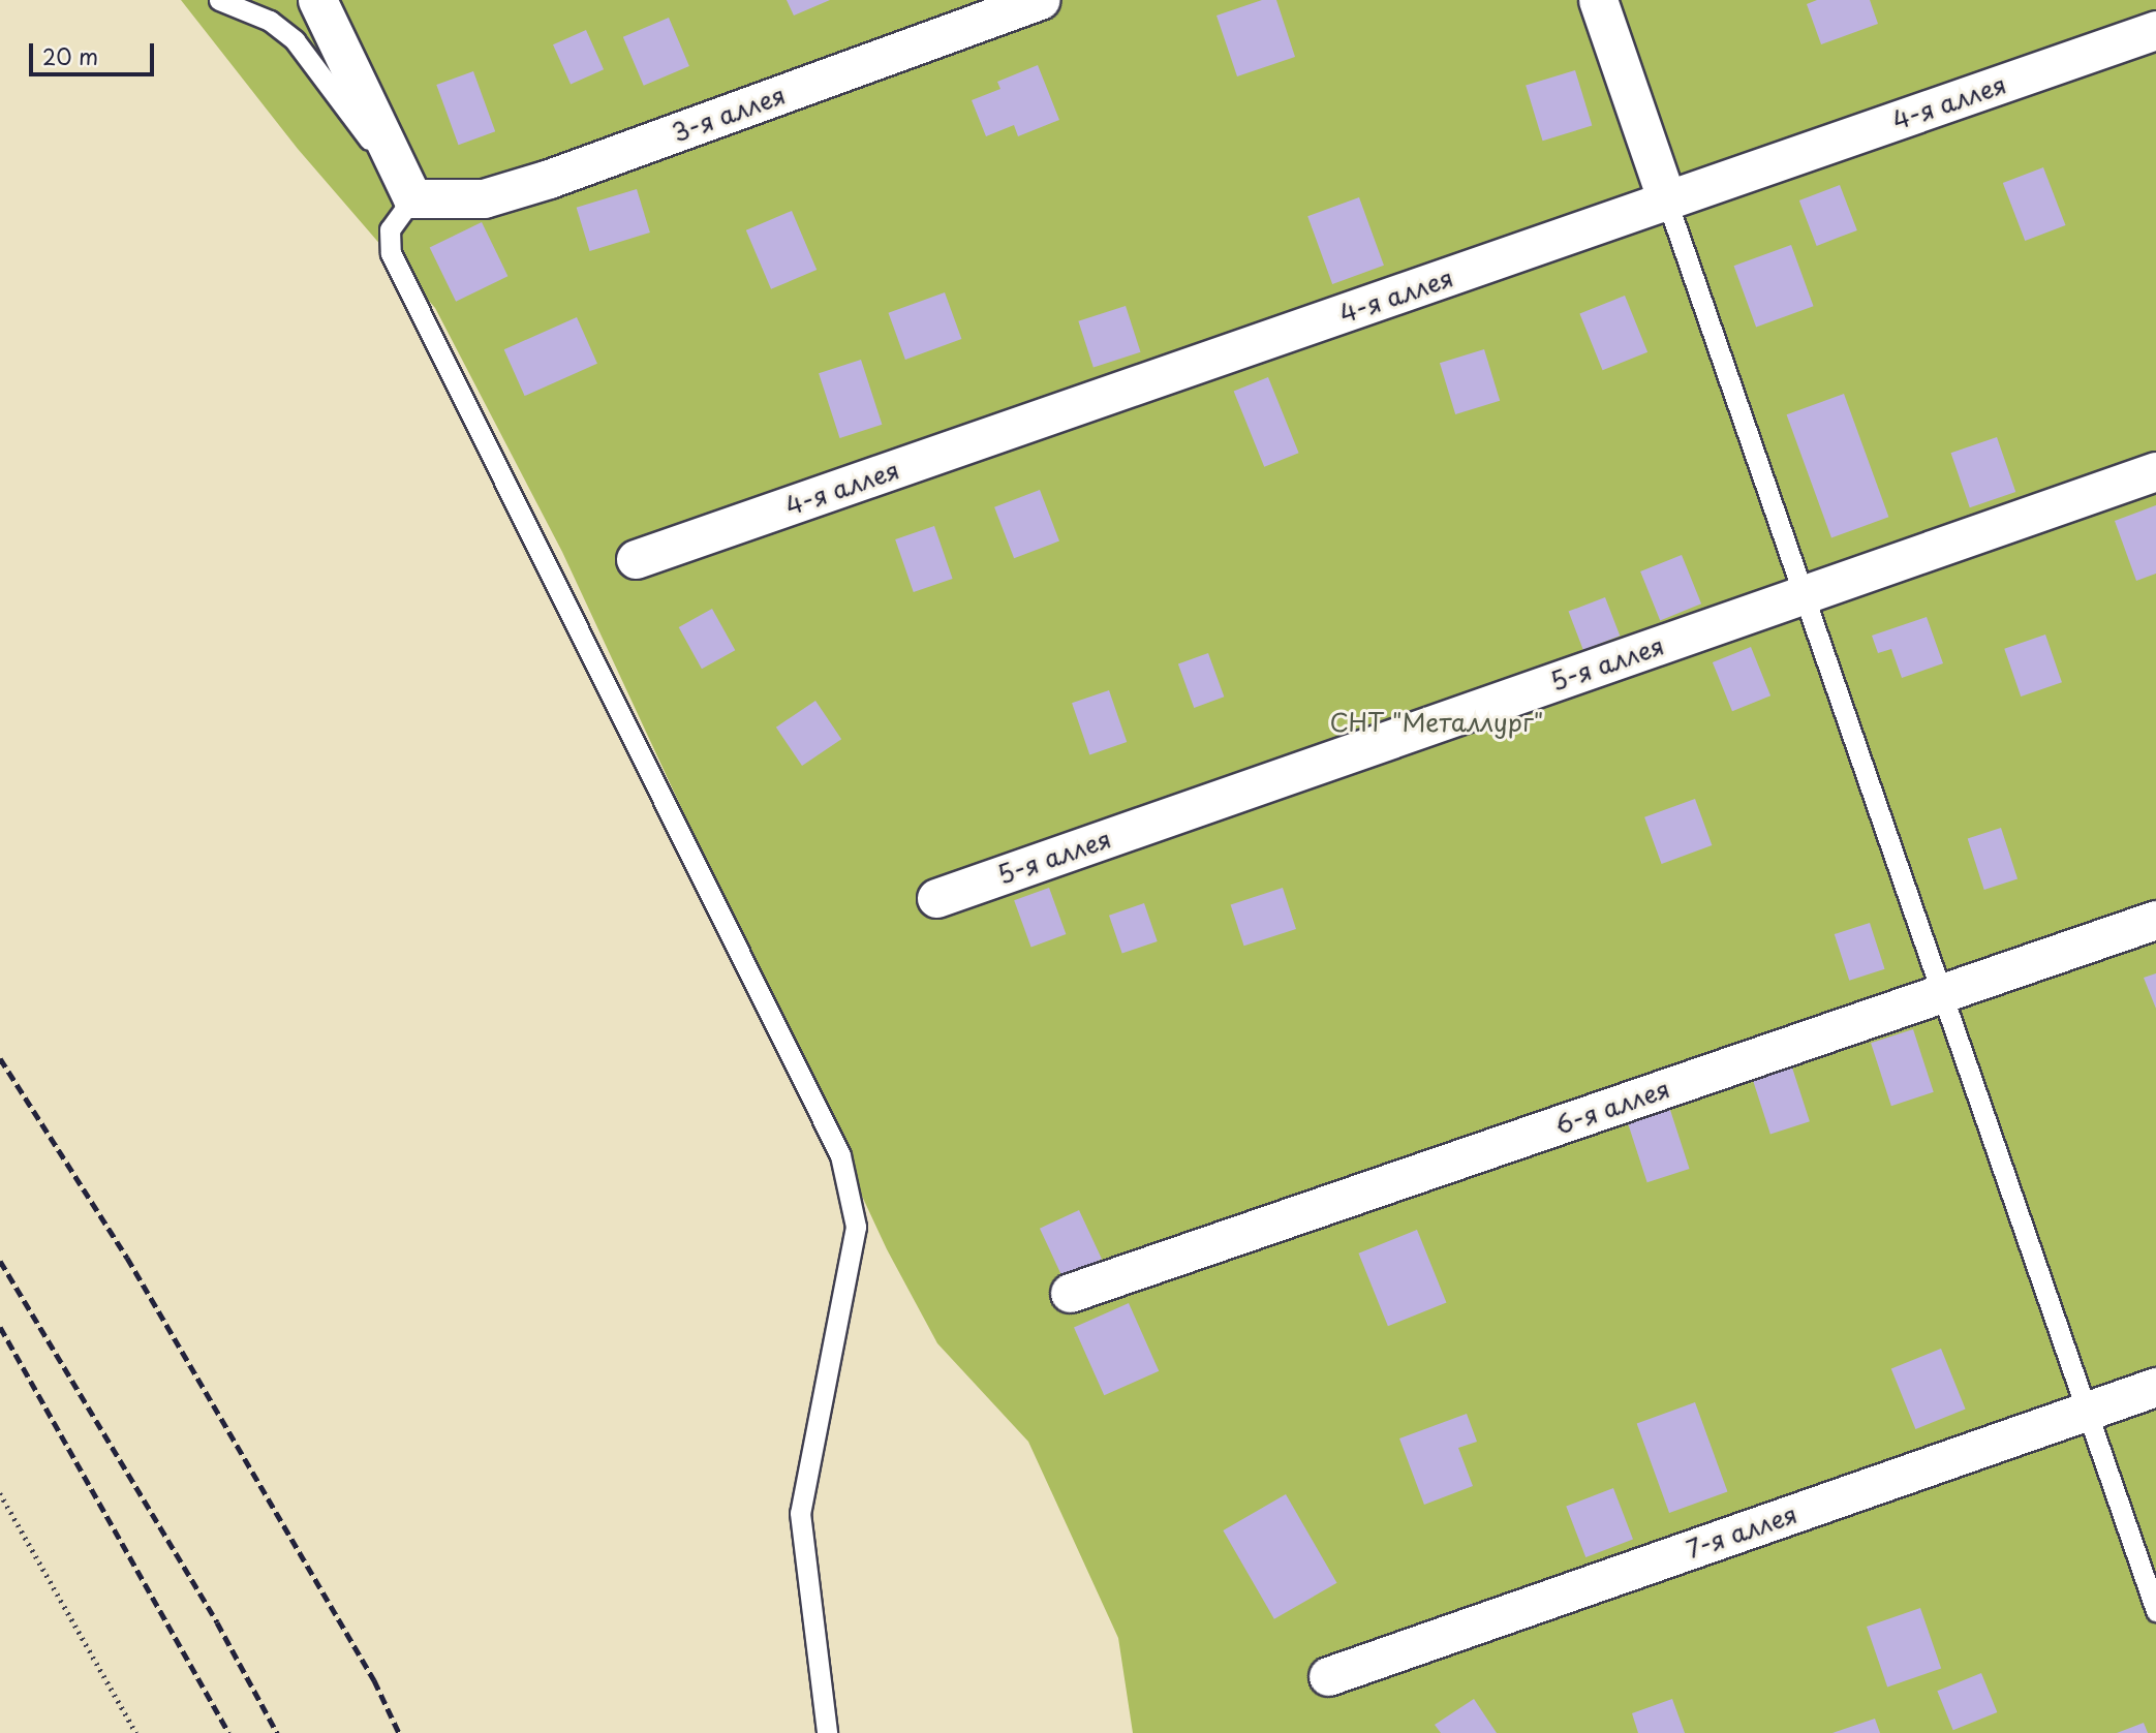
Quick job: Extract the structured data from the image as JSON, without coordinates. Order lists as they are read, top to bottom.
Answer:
{
  "streets": {
    "street": [
      "4-я аллея",
      "3-я аллея",
      "5-я аллея",
      "6-я аллея",
      "7-я аллея"
    ]
  },
  "parks": ["СНТ \"Металлург\""],
  "scale_bar": "20 m"
}
